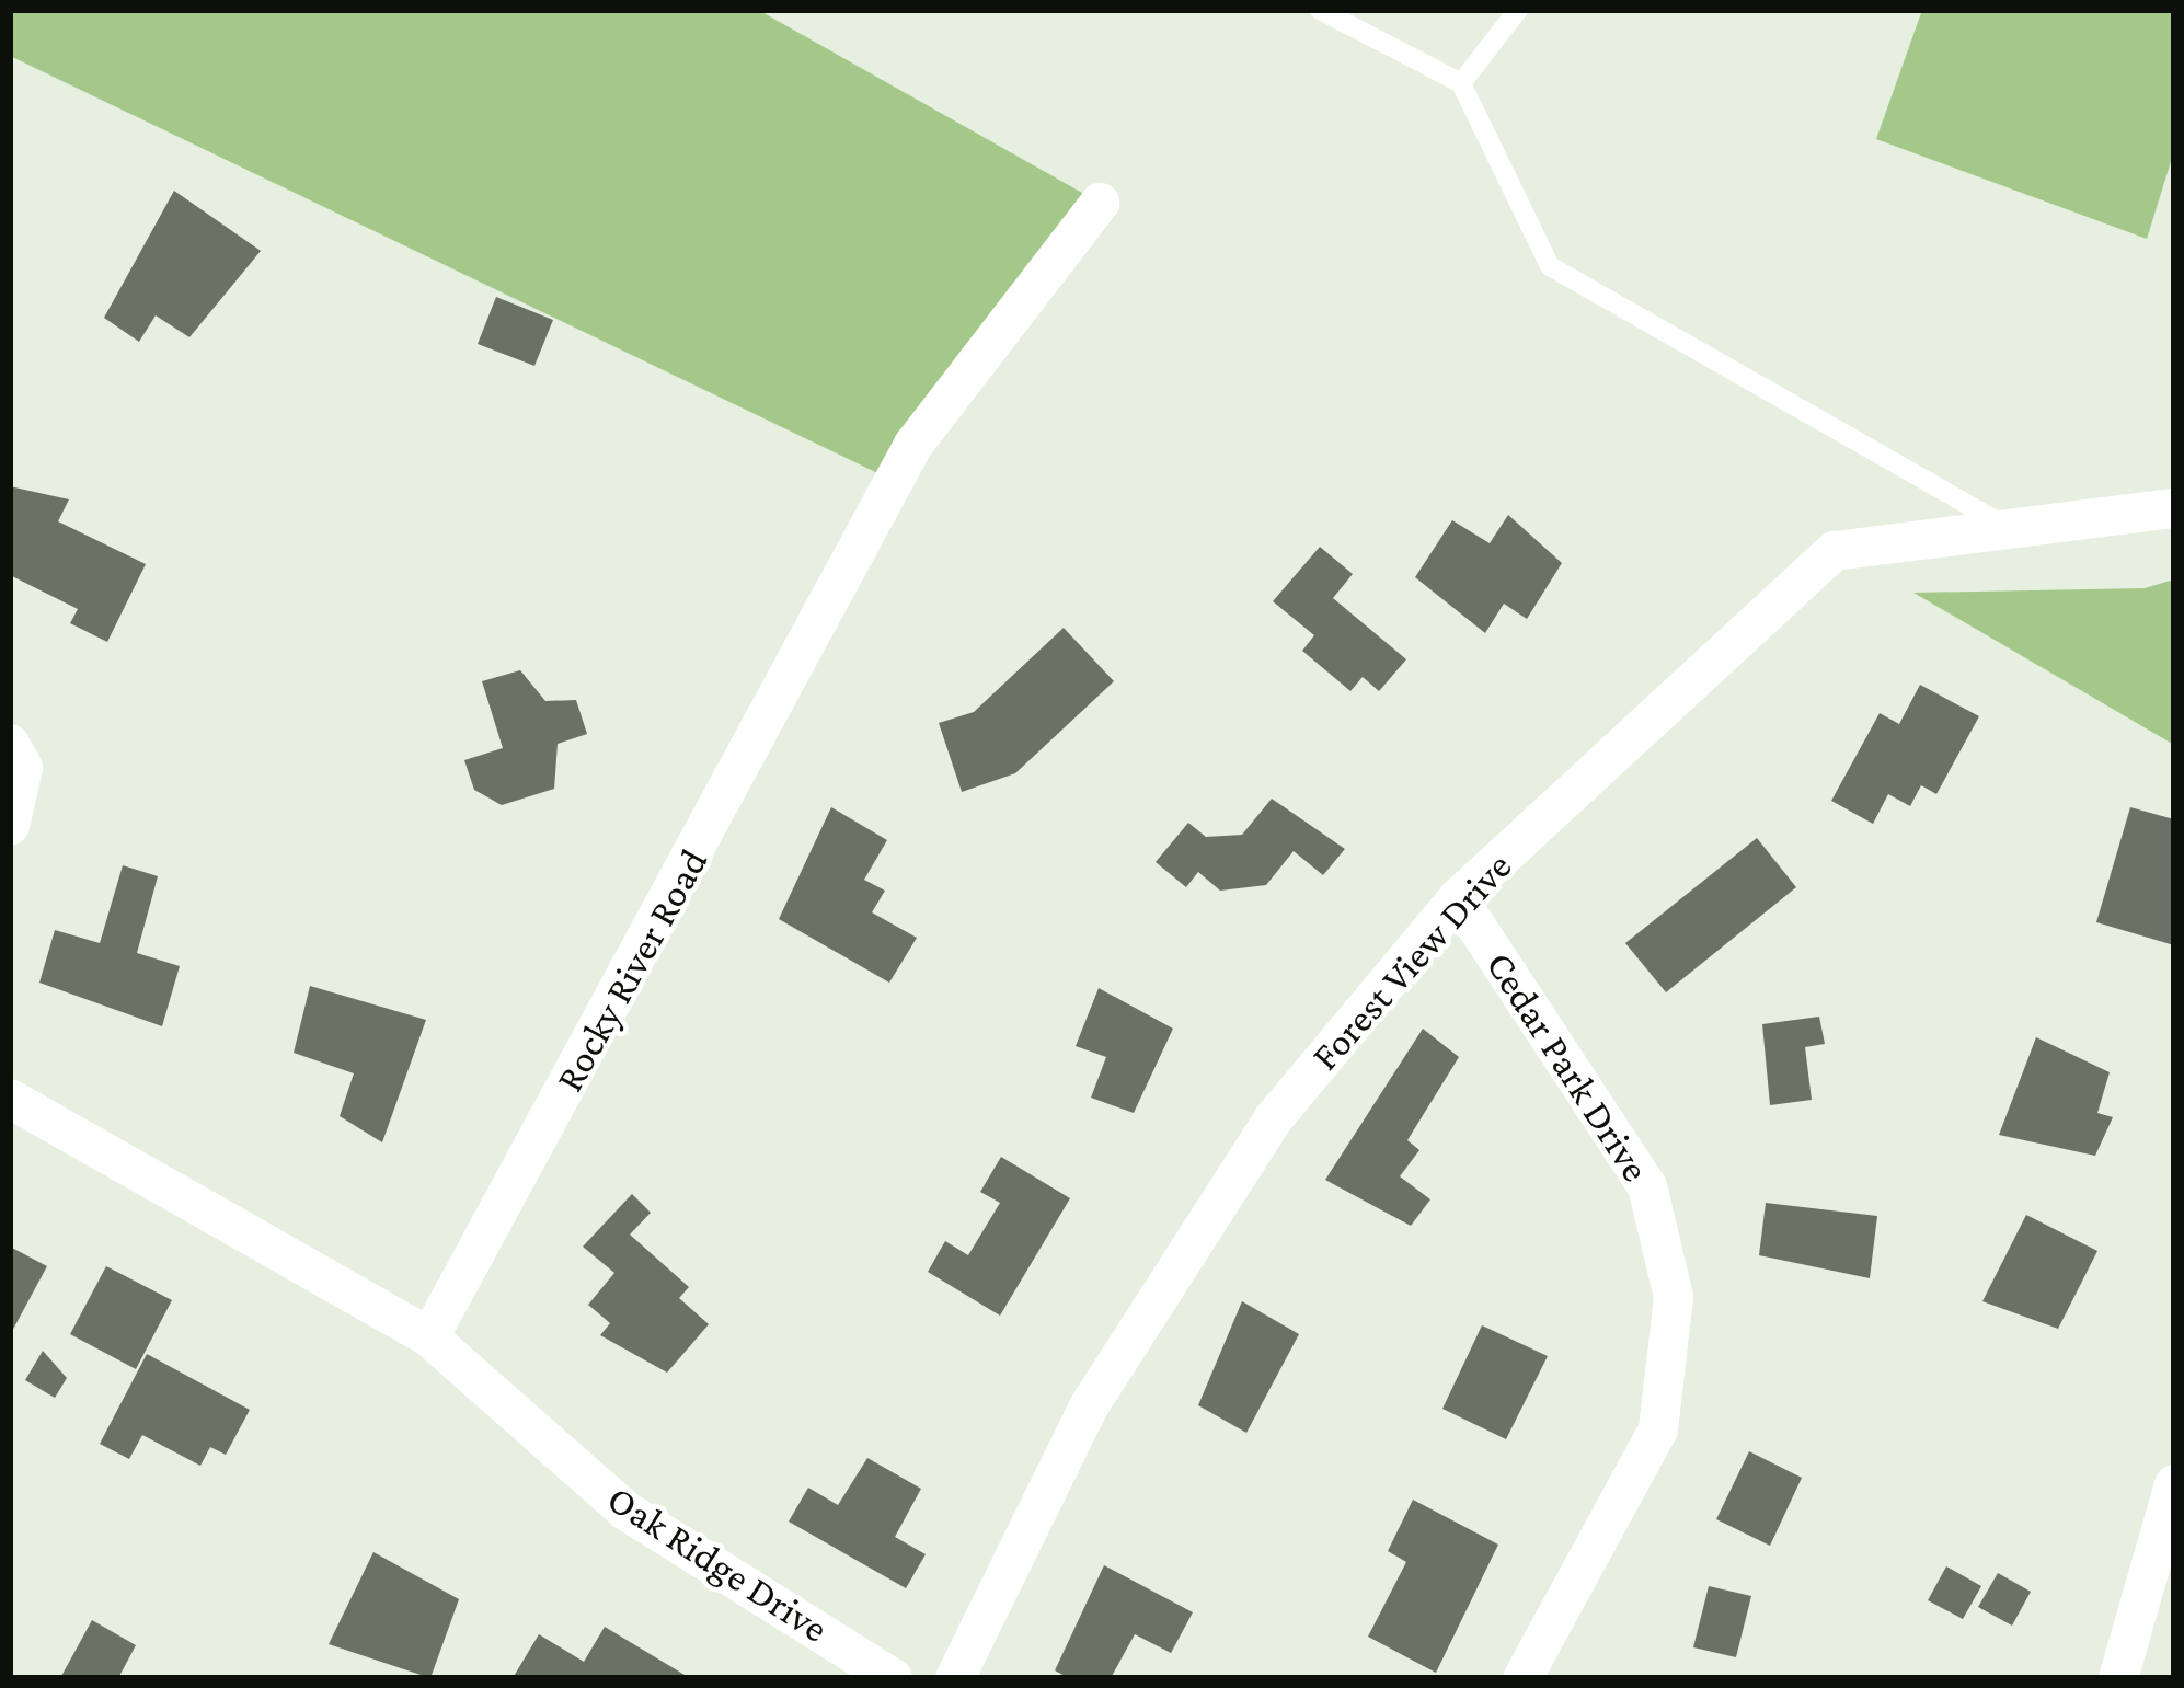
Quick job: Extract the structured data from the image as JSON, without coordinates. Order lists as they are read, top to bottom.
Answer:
{
  "streets": {
    "street": [
      "Forest View Drive",
      "Rocky River Road",
      "Cedar Park Drive",
      "Oak Ridge Drive"
    ]
  },
  "crossings": [
    ["Forest View Drive", "Cedar Park Drive"],
    ["Rocky River Road", "Oak Ridge Drive"]
  ]
}
